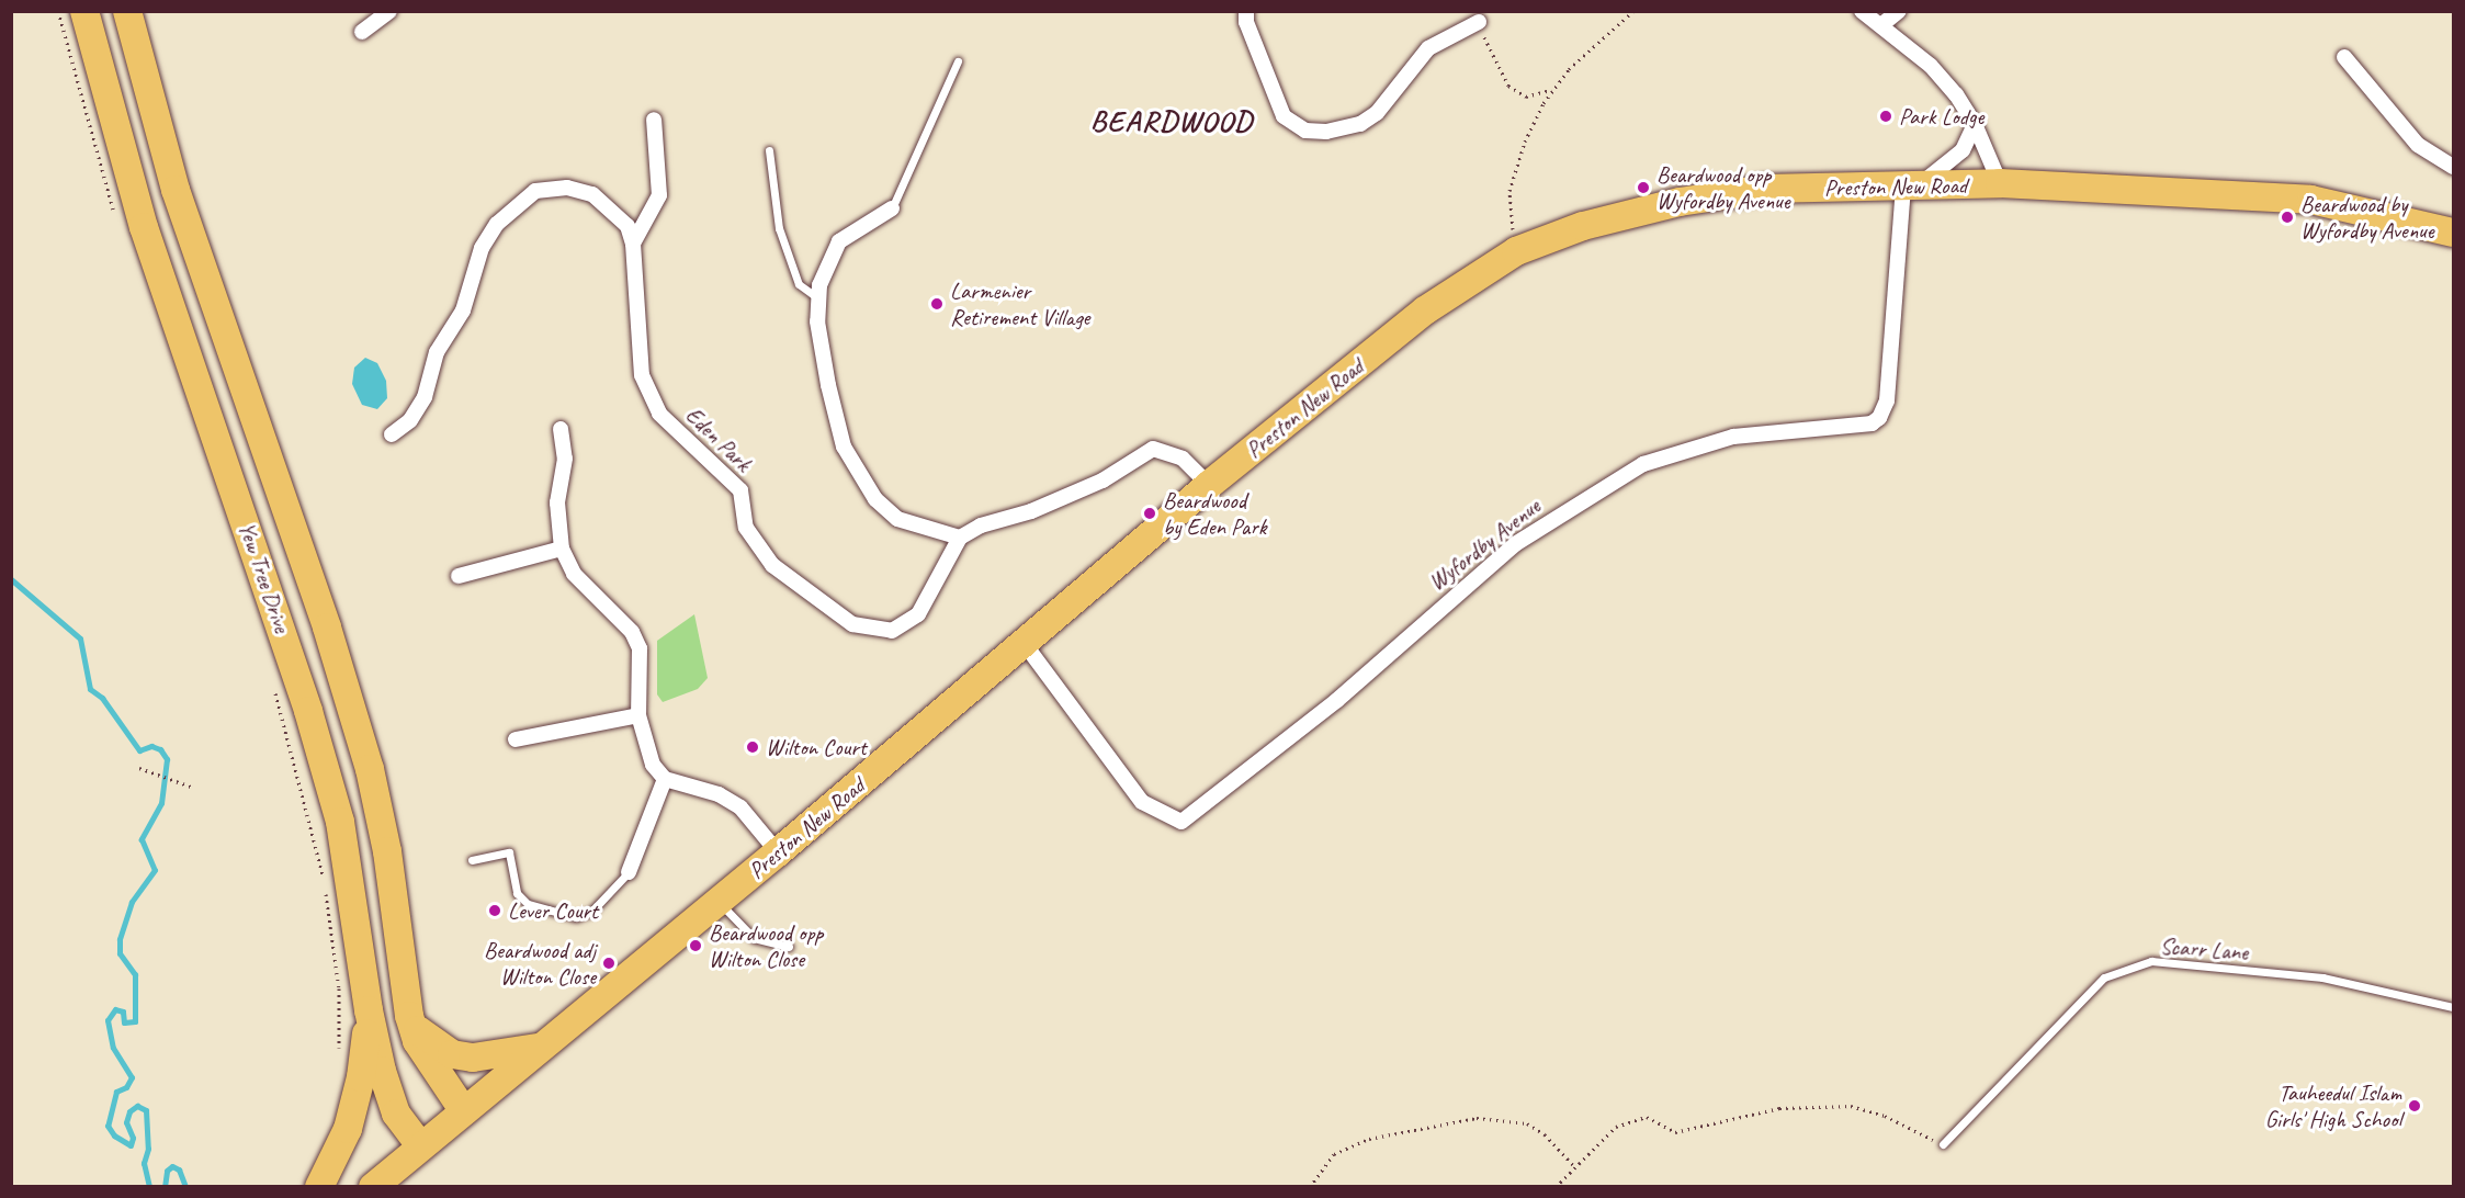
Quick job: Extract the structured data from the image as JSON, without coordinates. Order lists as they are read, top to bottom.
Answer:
{
  "streets": {
    "highway": ["Preston New Road", "Yew Tree Drive"],
    "street": ["Eden Park", "Wyfordby Avenue"],
    "lane": ["Scarr Lane"]
  },
  "crossings": [
    ["Preston New Road", "Wyfordby Avenue"],
    ["Preston New Road", "Yew Tree Drive"]
  ],
  "districts": ["BEARDWOOD"],
  "places": [
    "Park Lodge",
    "Beardwood opp Wyfordby Avenue",
    "Beardwood by Wyfordby Avenue",
    "Larmenier Retirement Village",
    "Beardwood by Eden Park",
    "Wilton Court",
    "Lever Court",
    "Beardwood opp Wilton Close",
    "Beardwood adj Wilton Close",
    "Tauheedul Islam Girls' High School"
  ]
}
